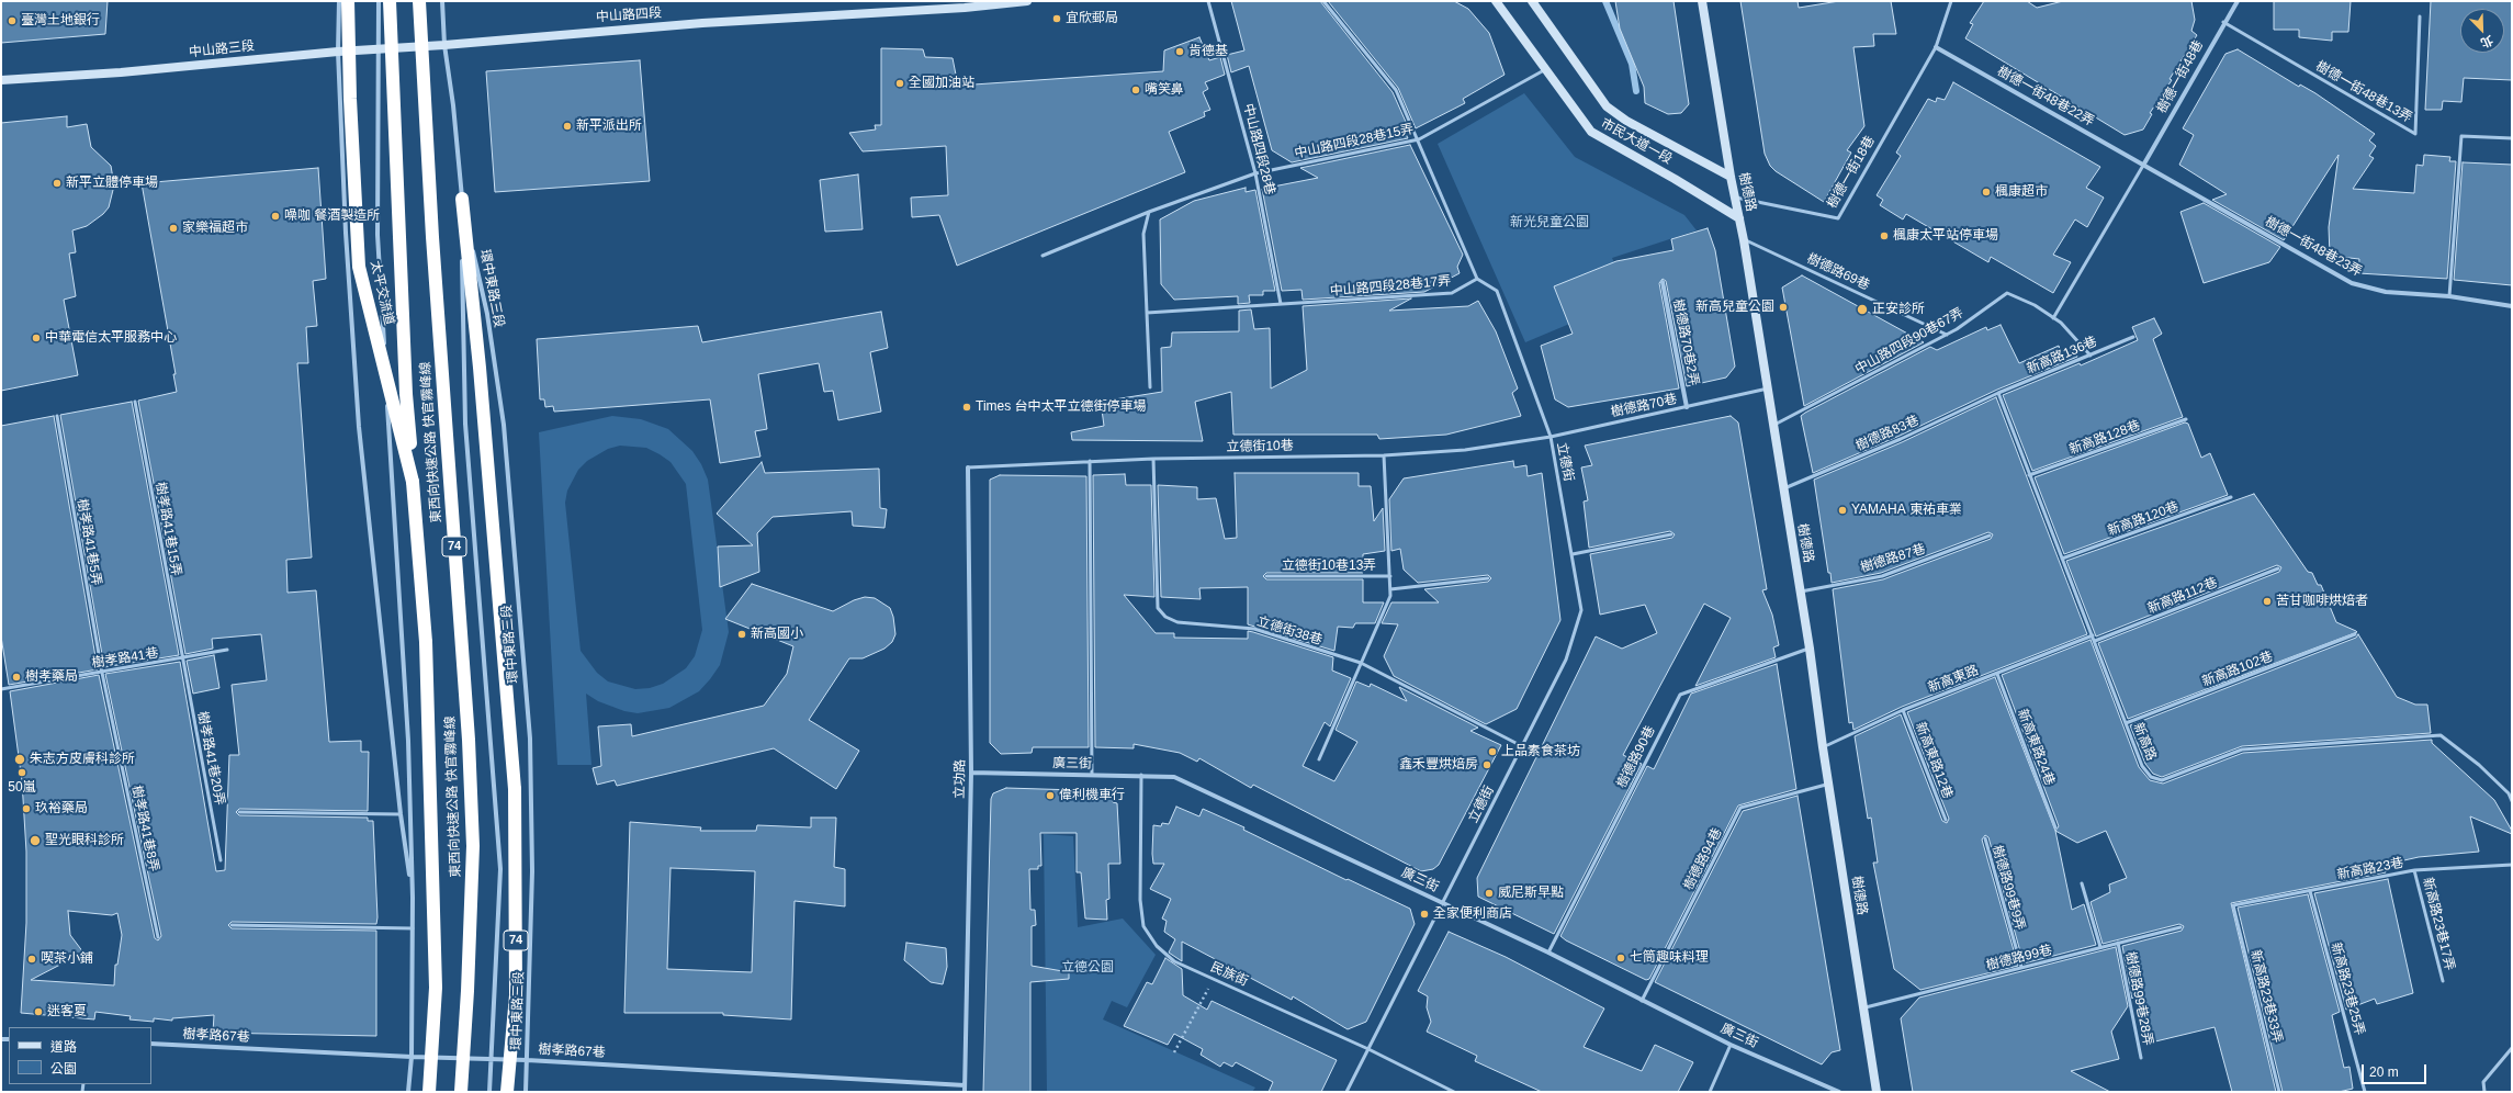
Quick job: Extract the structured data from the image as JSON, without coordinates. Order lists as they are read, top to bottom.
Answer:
{
  "streets": {
    "highway": ["太平交流道", "東西向快速公路 快官霧峰線", "74"],
    "street": [
      "中山路四段",
      "中山路三段",
      "樹德一街48巷",
      "樹德一街48巷22弄",
      "市民大道一段",
      "樹德路",
      "樹德一街48巷23弄",
      "環中東路三段",
      "樹德路70巷2弄",
      "廣三街",
      "立功路",
      "樹孝路67巷"
    ],
    "lane": [
      "樹德一街48巷13弄",
      "中山路四段28巷15弄",
      "中山路四段28巷",
      "樹德一街18巷",
      "樹德路69巷",
      "中山路四段28巷17弄",
      "中山路四段90巷67弄",
      "新高路136巷",
      "樹德路70巷",
      "樹德路83巷",
      "新高路128巷",
      "立德街10巷",
      "立德街",
      "新高路120巷",
      "樹孝路41巷15弄",
      "樹孝路41巷5弄",
      "樹德路87巷",
      "立德街10巷13弄",
      "新高路112巷",
      "立德街38巷",
      "樹孝路41巷",
      "新高路102巷",
      "新高東路",
      "新高路",
      "新高東路24巷",
      "樹德路90巷",
      "樹孝路41巷20弄",
      "新高東路12巷",
      "樹孝路41巷8弄",
      "樹德路94巷",
      "新高路23巷",
      "樹德路99巷9弄",
      "新高路23巷17弄",
      "樹德路99巷",
      "民族街",
      "新高路23巷25弄",
      "新高路23巷33弄",
      "樹德路99巷28弄"
    ]
  },
  "crossings": [
    ["中山路四段", "中山路三段"],
    ["中山路四段", "環中東路三段"],
    ["中山路三段", "環中東路三段"],
    ["樹德一街48巷", "樹德一街48巷13弄"],
    ["樹德一街48巷", "樹德一街48巷22弄"],
    ["樹德一街48巷", "樹德一街48巷23弄"],
    ["樹德一街48巷22弄", "樹德一街18巷"],
    ["樹德一街48巷22弄", "樹德一街48巷23弄"],
    ["中山路四段28巷15弄", "市民大道一段"],
    ["中山路四段28巷15弄", "中山路四段28巷"],
    ["市民大道一段", "樹德路"],
    ["中山路四段28巷", "中山路四段28巷17弄"],
    ["樹德一街18巷", "樹德路"],
    ["樹德路", "樹德路69巷"],
    ["樹德路", "中山路四段90巷67弄"],
    ["樹德路", "樹德路70巷"],
    ["樹德路", "樹德路83巷"],
    ["樹德路", "樹德路87巷"],
    ["樹德路", "新高東路"],
    ["樹德路", "樹德路90巷"],
    ["樹德路", "樹德路94巷"],
    ["樹德路", "樹德路99巷"],
    ["樹德路69巷", "中山路四段90巷67弄"],
    ["環中東路三段", "74"],
    ["環中東路三段", "樹孝路67巷"],
    ["太平交流道", "東西向快速公路 快官霧峰線"],
    ["中山路四段90巷67弄", "新高路136巷"],
    ["樹德路70巷2弄", "樹德路70巷"],
    ["新高路136巷", "樹德路83巷"],
    ["新高路136巷", "新高路"],
    ["樹德路70巷", "立德街10巷"],
    ["樹德路70巷", "立德街"],
    ["樹德路83巷", "新高路"],
    ["新高路128巷", "新高路"],
    ["立德街10巷", "立德街"],
    ["立德街10巷", "立德街10巷13弄"],
    ["立德街10巷", "立德街38巷"],
    ["立德街10巷", "立功路"],
    ["立德街", "立德街38巷"],
    ["立德街", "廣三街"],
    ["立德街", "民族街"],
    ["新高路120巷", "新高路"],
    ["樹孝路41巷15弄", "樹孝路41巷"],
    ["樹孝路41巷15弄", "樹孝路41巷20弄"],
    ["樹孝路41巷5弄", "樹孝路41巷"],
    ["樹孝路41巷5弄", "樹孝路41巷8弄"],
    ["立德街10巷13弄", "立德街38巷"],
    ["新高路112巷", "新高路"],
    ["樹孝路41巷", "樹孝路41巷20弄"],
    ["樹孝路41巷", "樹孝路41巷8弄"],
    ["新高路102巷", "新高路"],
    ["新高東路", "新高路"],
    ["新高東路", "新高東路24巷"],
    ["新高東路", "新高東路12巷"],
    ["樹德路90巷", "廣三街"],
    ["廣三街", "立功路"],
    ["廣三街", "樹德路94巷"],
    ["廣三街", "民族街"],
    ["立功路", "樹孝路67巷"],
    ["新高路23巷", "新高路23巷17弄"],
    ["新高路23巷", "新高路23巷25弄"],
    ["新高路23巷", "新高路23巷33弄"],
    ["樹德路99巷9弄", "樹德路99巷"],
    ["樹德路99巷", "樹德路99巷28弄"]
  ],
  "parks": ["新光兒童公園", "立德公園"],
  "places": [
    "宜欣郵局",
    "臺灣土地銀行",
    "肯德基",
    "全國加油站",
    "嘴笑鼻",
    "新平派出所",
    "新平立體停車場",
    "楓康超市",
    "噪咖 餐酒製造所",
    "家樂福超市",
    "楓康太平站停車場",
    "新高兒童公園",
    "正安診所",
    "中華電信太平服務中心",
    "Times 台中太平立德街停車場",
    "YAMAHA 東祐車業",
    "苦甘咖啡烘焙者",
    "新高國小",
    "樹孝藥局",
    "上品素食茶坊",
    "朱志方皮膚科診所",
    "鑫禾豐烘焙房",
    "50嵐",
    "偉利機車行",
    "玖裕藥局",
    "聖光眼科診所",
    "威尼斯早點",
    "全家便利商店",
    "七筒趣味料理",
    "喫茶小鋪",
    "迷客夏"
  ],
  "legend": ["道路", "公園"],
  "scale_bar": "20 m",
  "north": "bottom right"
}
